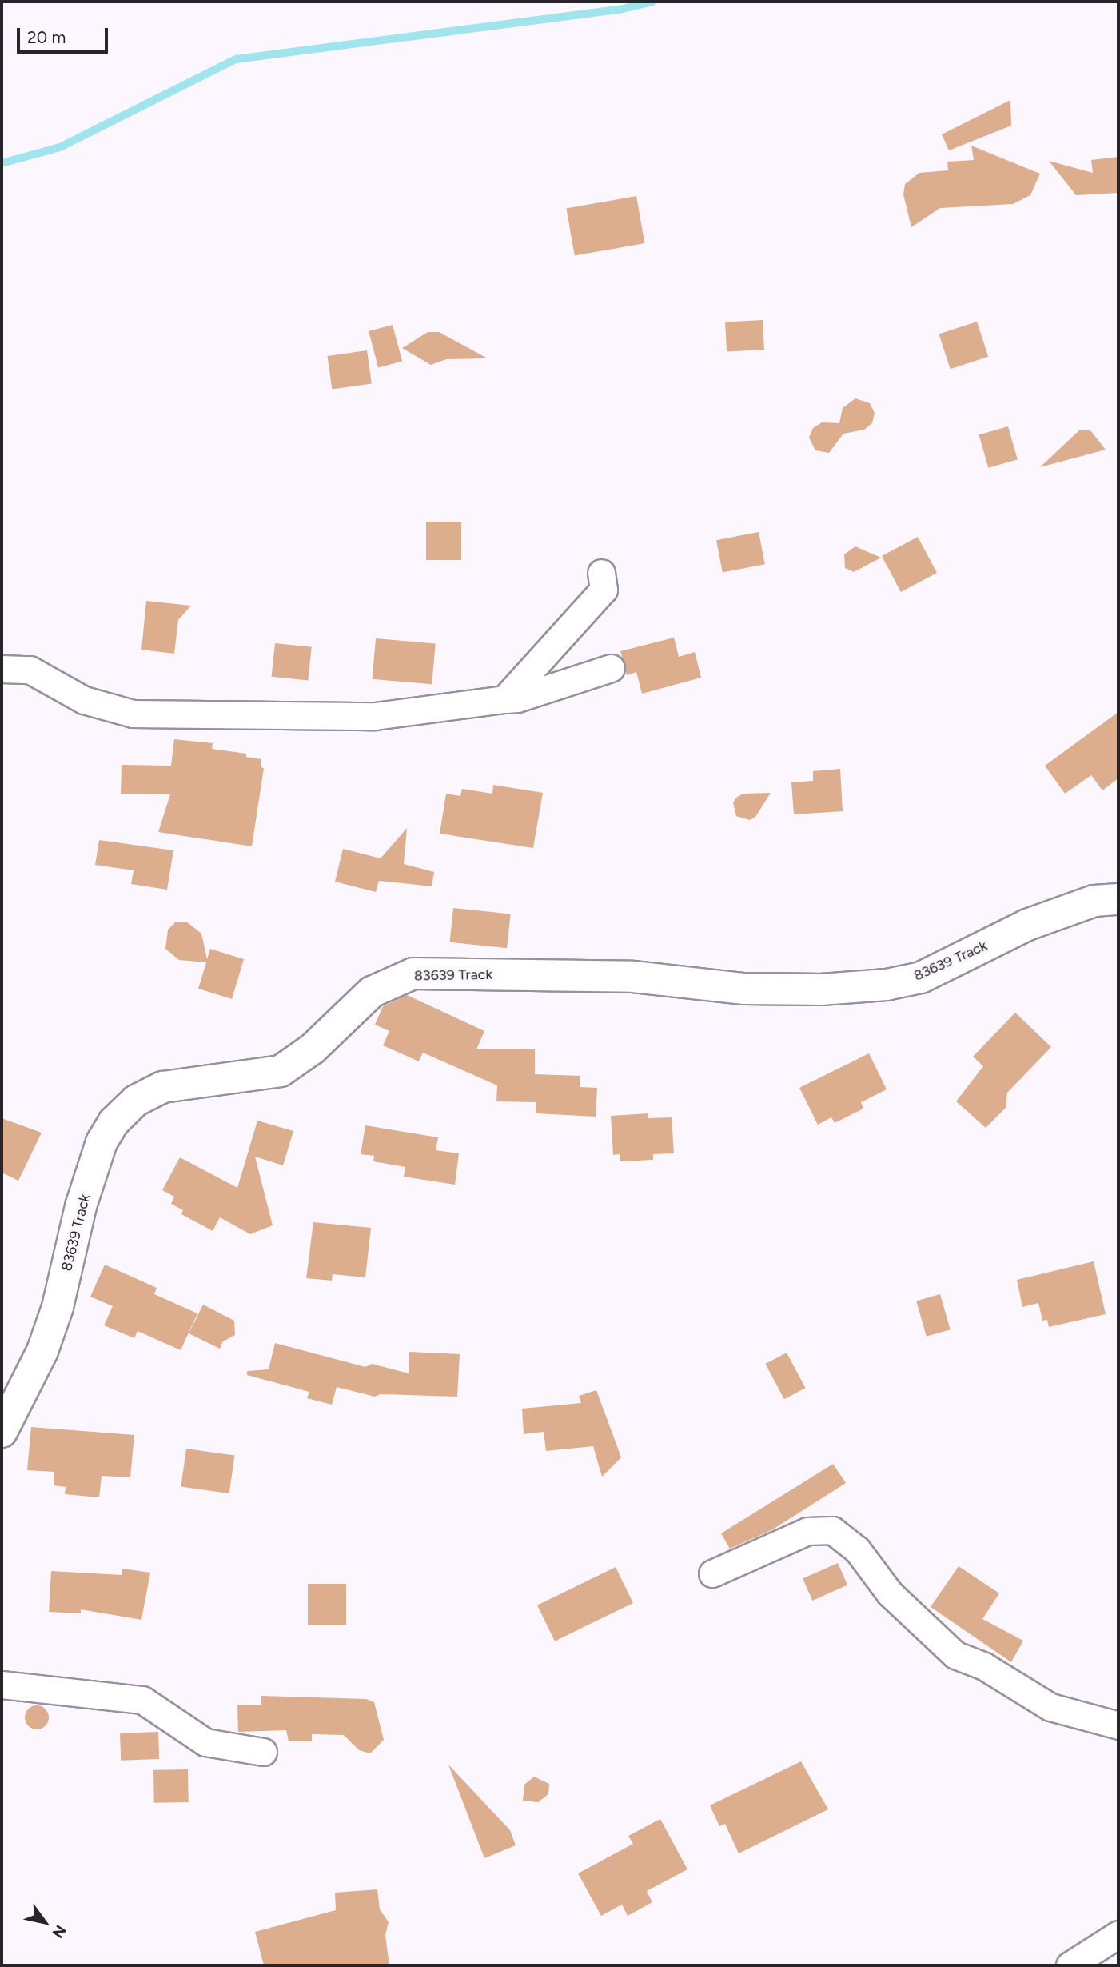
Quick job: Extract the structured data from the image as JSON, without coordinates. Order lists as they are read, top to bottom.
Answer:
{
  "streets": {
    "street": ["83639 Track"]
  },
  "scale_bar": "20 m",
  "north": "bottom right"
}
